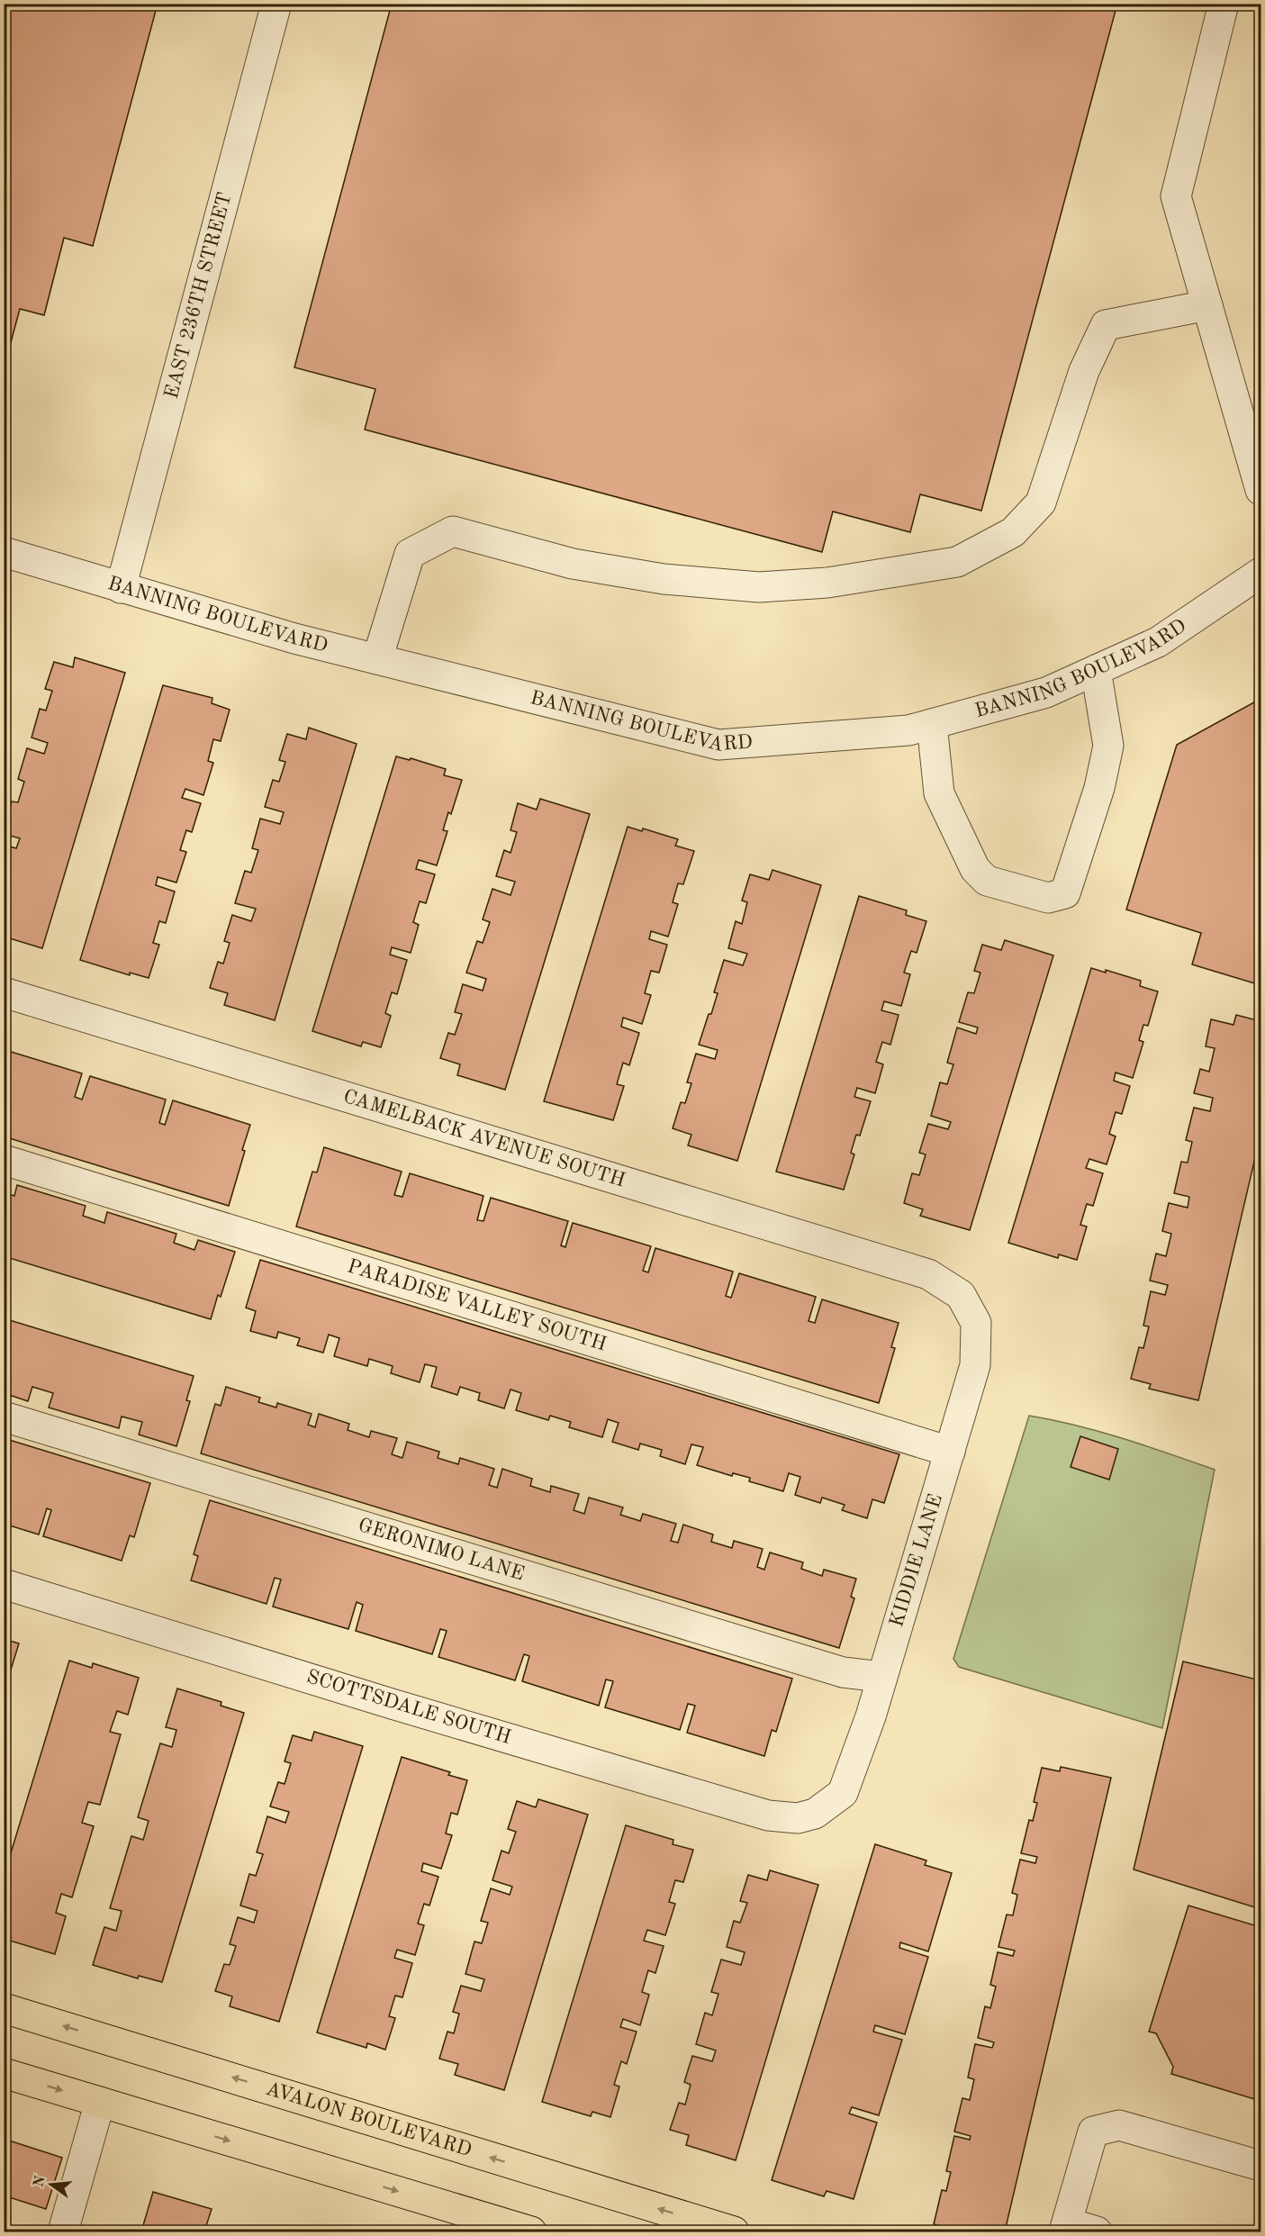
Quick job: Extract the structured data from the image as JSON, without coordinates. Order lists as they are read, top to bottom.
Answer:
{
  "streets": {
    "main road": ["AVALON BOULEVARD"],
    "street": [
      "EAST 236TH STREET",
      "BANNING BOULEVARD",
      "CAMELBACK AVENUE SOUTH",
      "PARADISE VALLEY SOUTH",
      "GERONIMO LANE",
      "KIDDIE LANE",
      "SCOTTSDALE SOUTH"
    ]
  },
  "crossings": [
    ["EAST 236TH STREET", "BANNING BOULEVARD"],
    ["CAMELBACK AVENUE SOUTH", "KIDDIE LANE"],
    ["PARADISE VALLEY SOUTH", "KIDDIE LANE"],
    ["GERONIMO LANE", "KIDDIE LANE"],
    ["KIDDIE LANE", "SCOTTSDALE SOUTH"]
  ],
  "north": "left"
}
